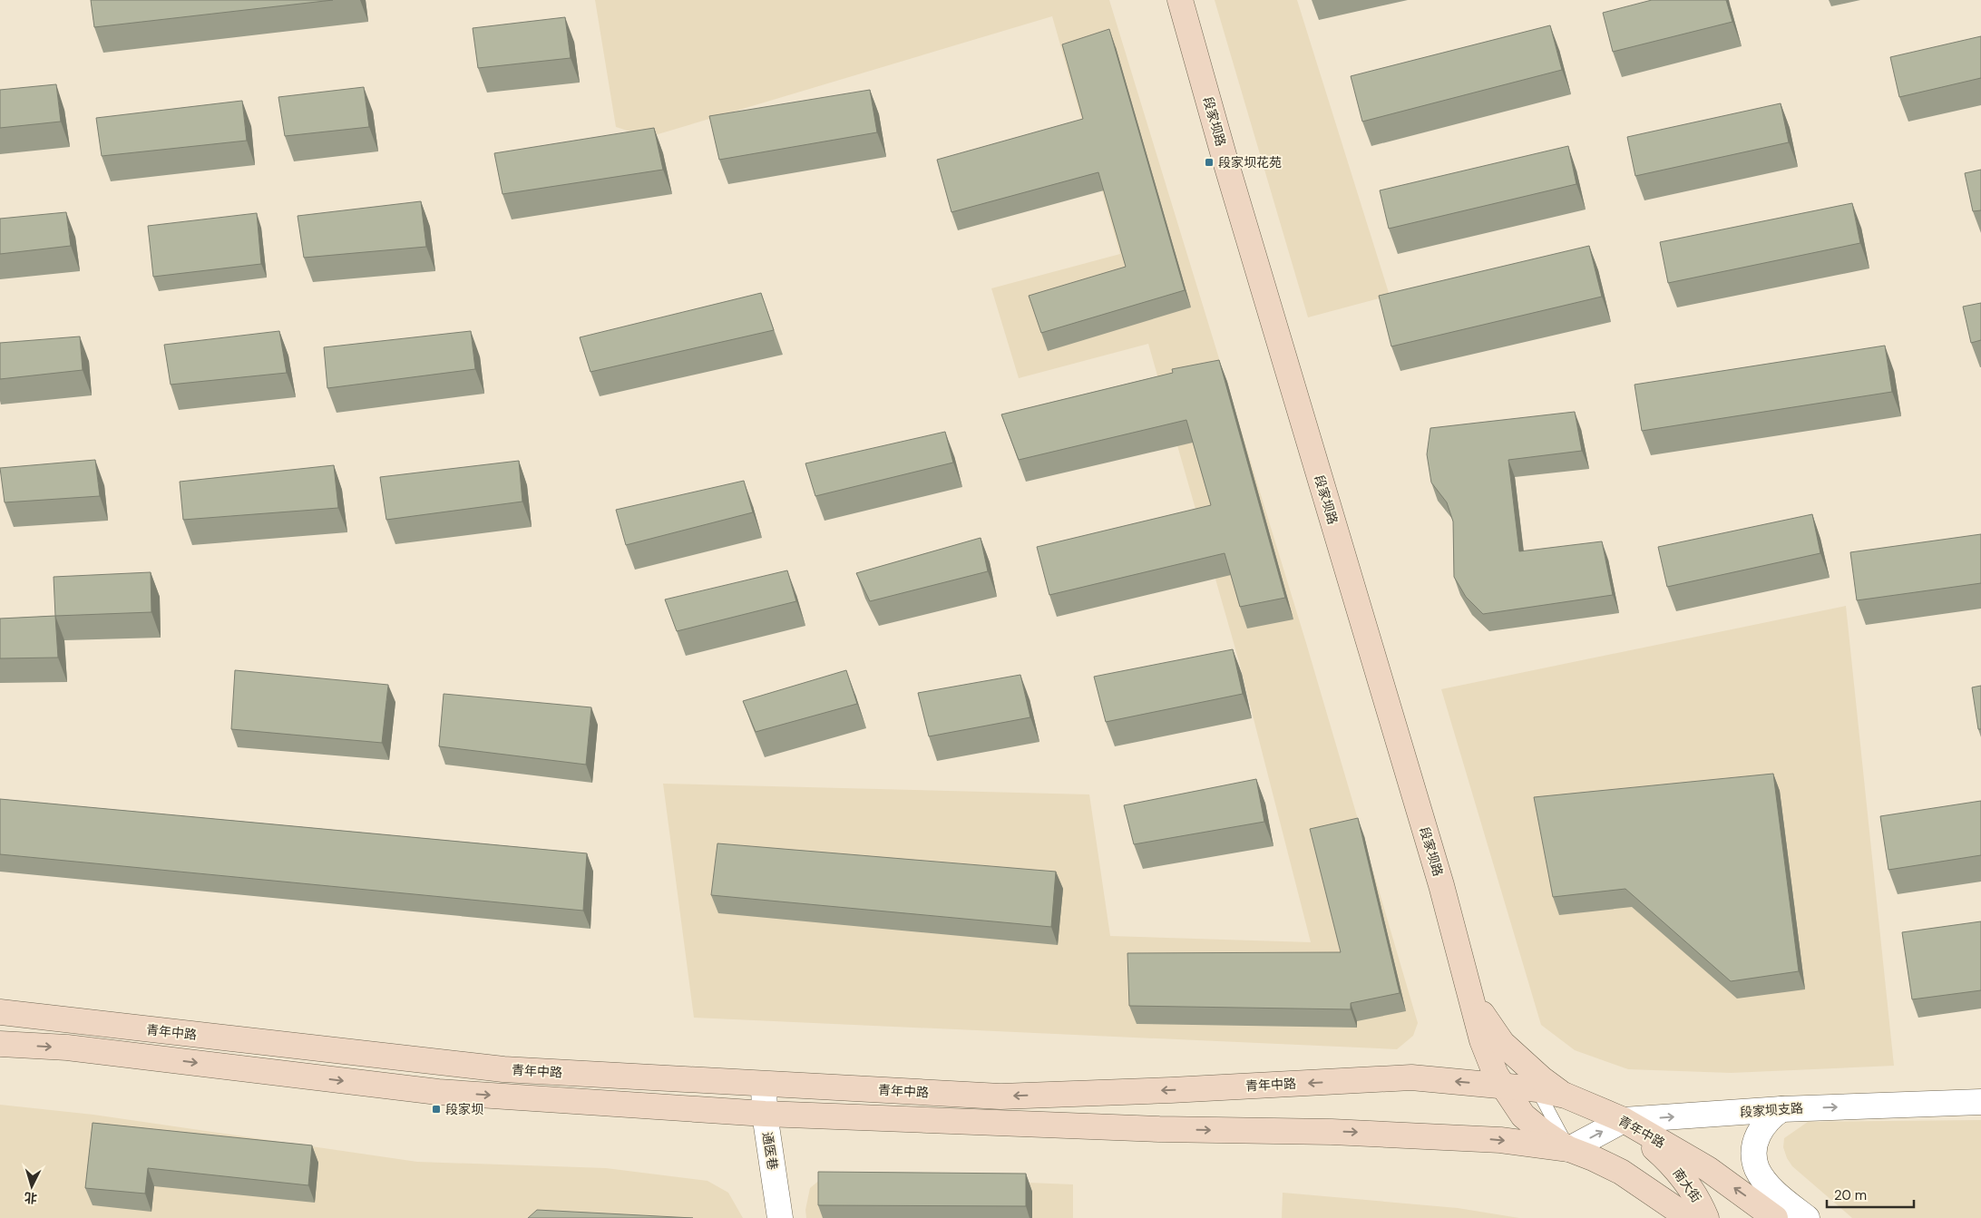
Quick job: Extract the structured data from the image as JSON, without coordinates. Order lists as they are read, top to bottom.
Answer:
{
  "streets": {
    "main road": ["段家坝路", "青年中路", "南大街"],
    "street": ["段家坝支路", "通医巷"]
  },
  "crossings": [
    ["段家坝路", "青年中路"],
    ["段家坝路", "段家坝支路"],
    ["青年中路", "段家坝支路"],
    ["青年中路", "通医巷"],
    ["青年中路", "南大街"],
    ["段家坝支路", "南大街"]
  ],
  "one_way": ["段家坝支路"],
  "places": {
    "transit": ["段家坝花苑", "段家坝"]
  },
  "scale_bar": "20 m",
  "north": "bottom"
}
